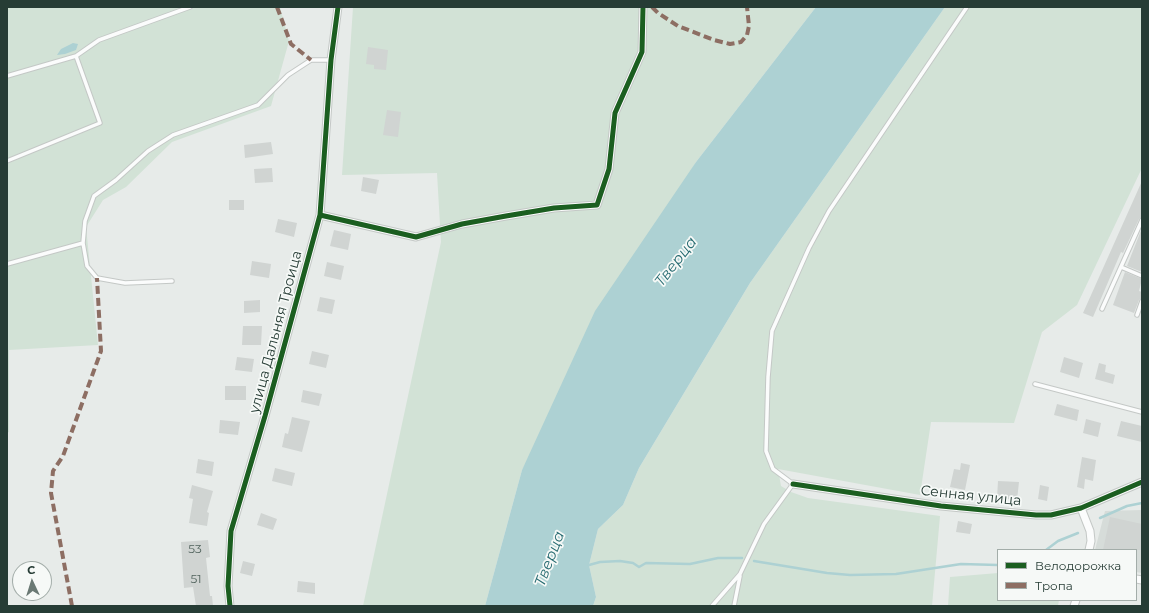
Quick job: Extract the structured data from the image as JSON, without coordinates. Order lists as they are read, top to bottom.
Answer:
{
  "streets": {
    "street": ["улица Дальняя Троица", "Сенная улица"]
  },
  "water": ["Тверца"],
  "house_numbers": ["53", "51"],
  "legend": ["Велодорожка", "Тропа"],
  "north": "top"
}
